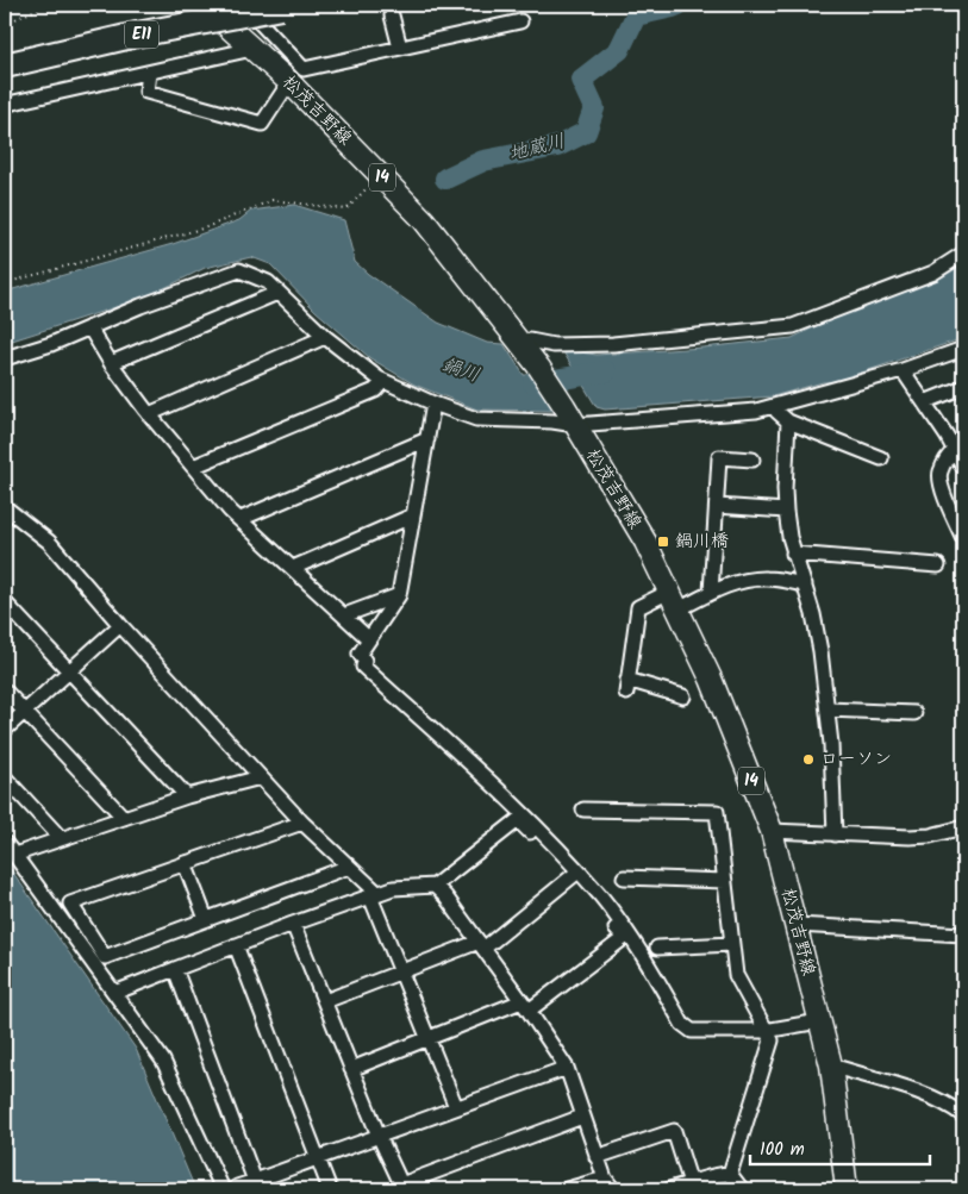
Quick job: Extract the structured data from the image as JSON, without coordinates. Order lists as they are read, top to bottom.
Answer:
{
  "streets": {
    "highway": ["E11"],
    "main road": ["松茂吉野線", "14"]
  },
  "water": ["地蔵川", "鍋川"],
  "places": {
    "transit": ["鍋川橋"],
    "other": ["ローソン"]
  },
  "scale_bar": "100 m"
}
